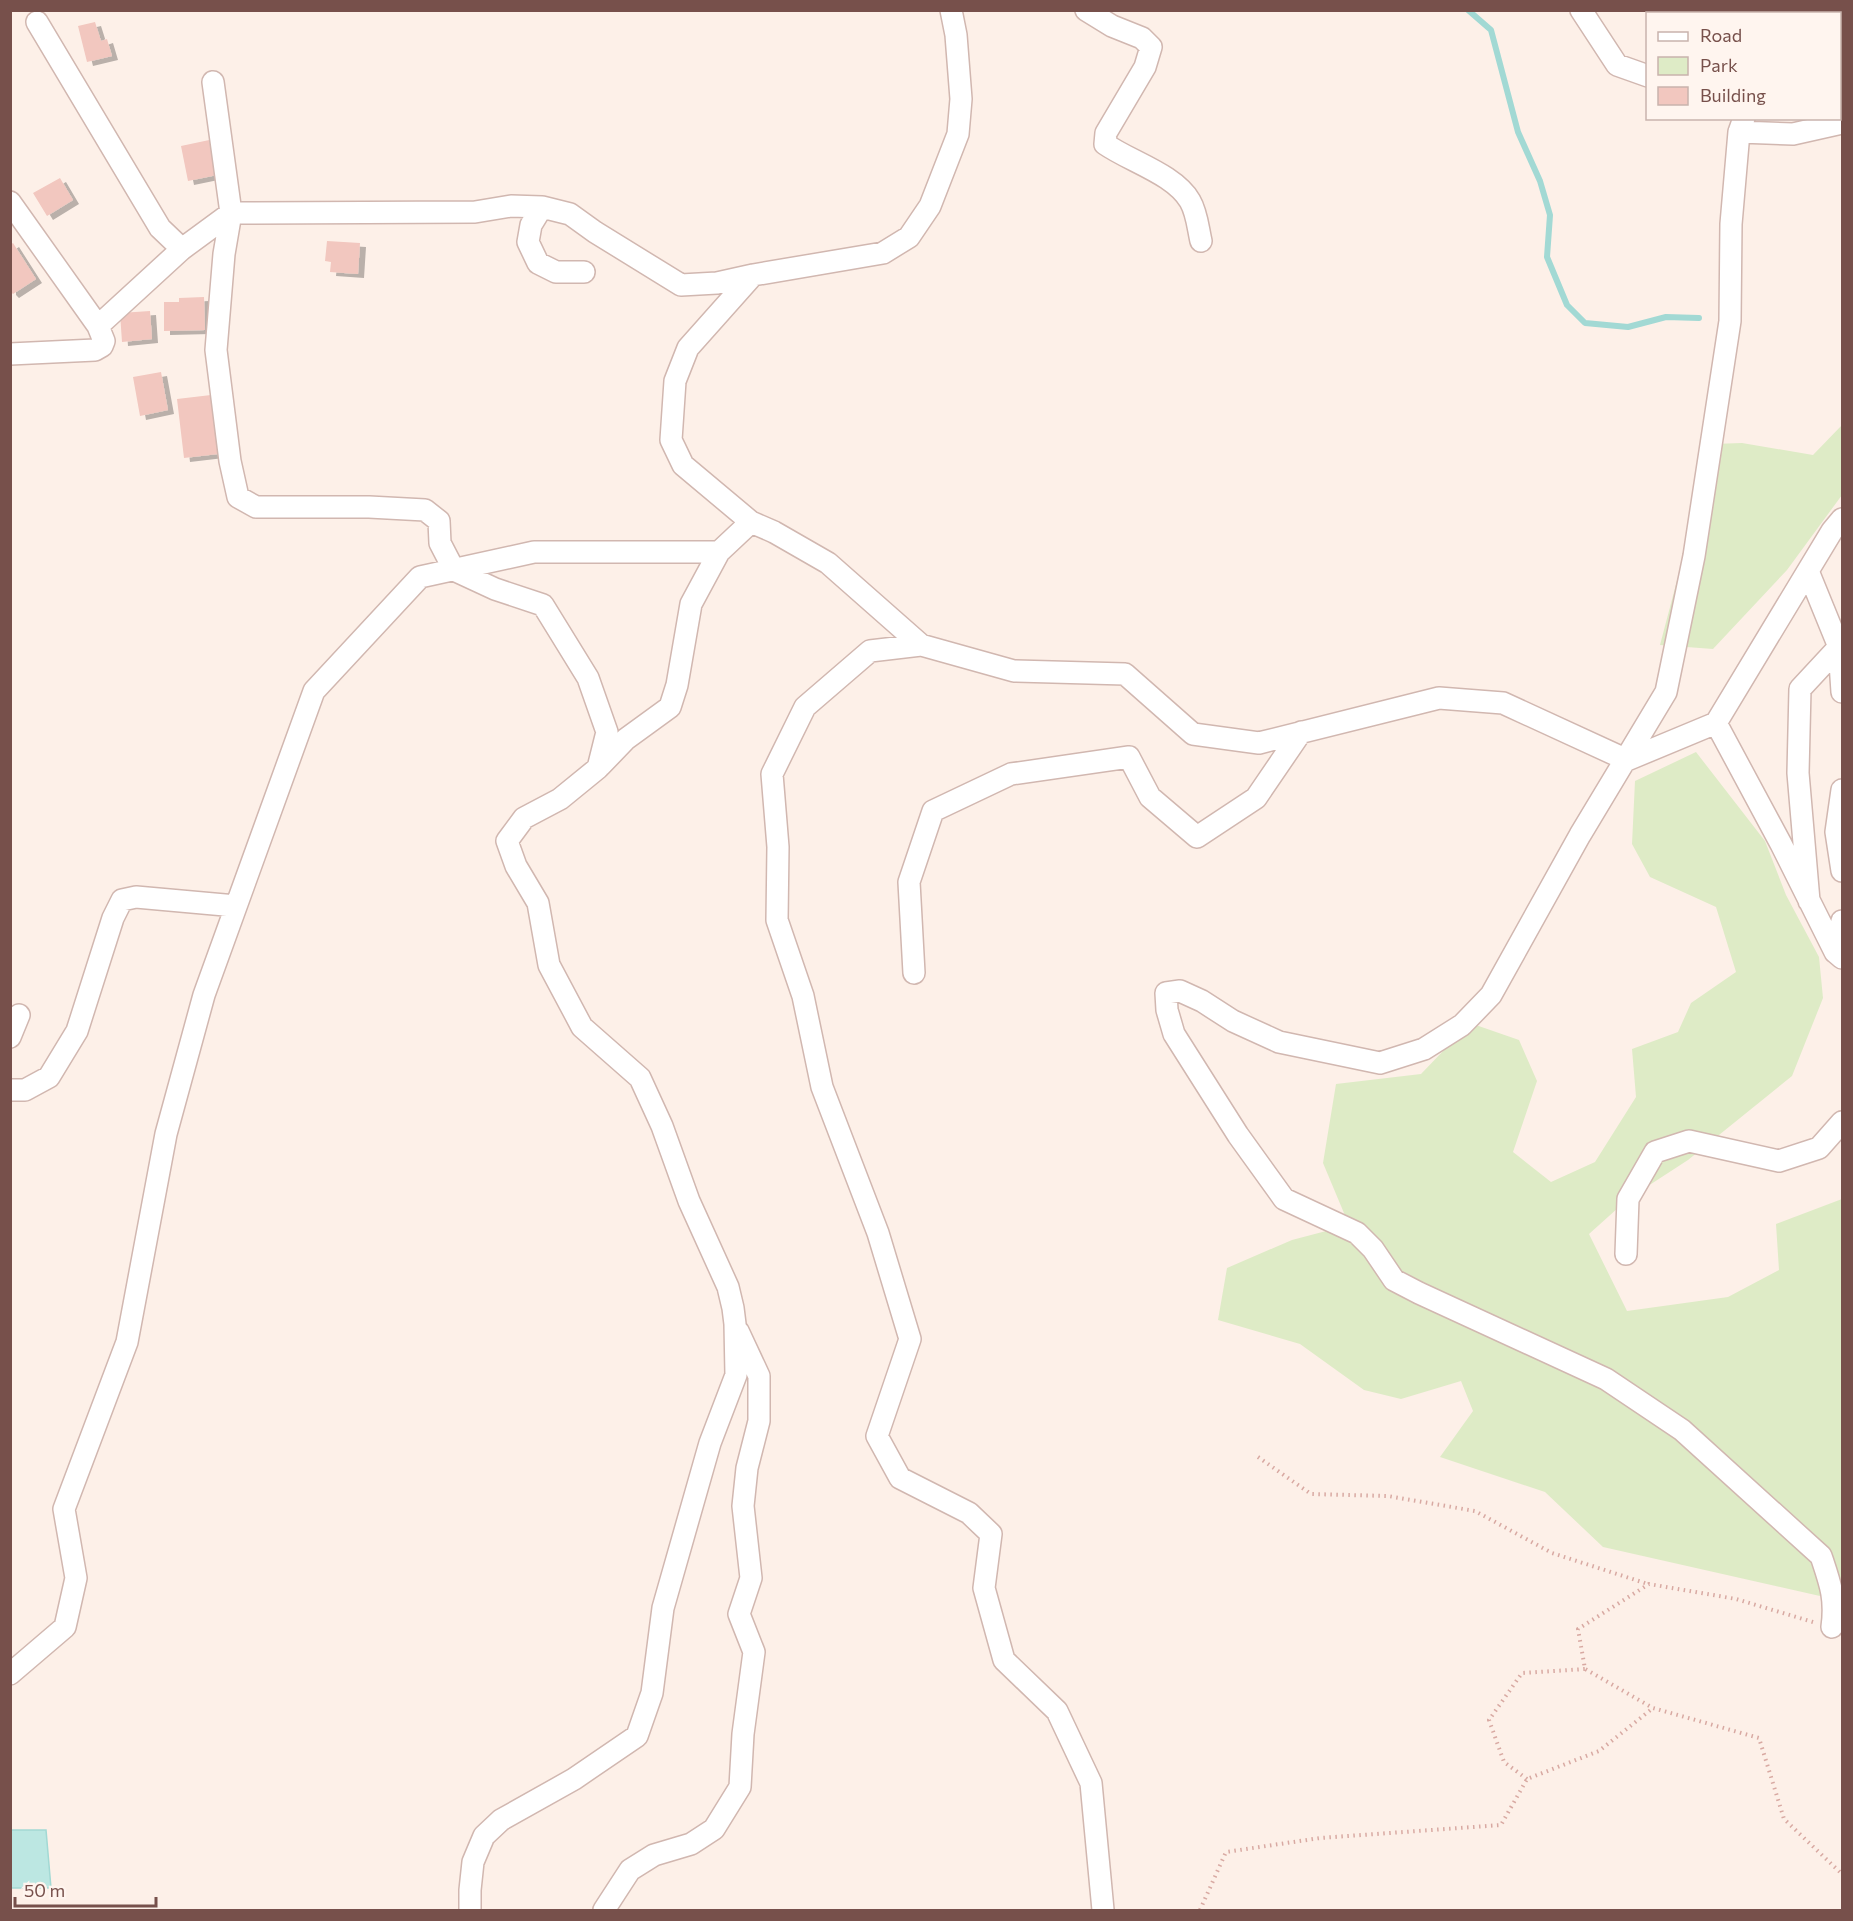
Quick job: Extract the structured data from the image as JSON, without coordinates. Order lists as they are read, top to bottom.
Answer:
{
  "legend": ["Road", "Park", "Building"],
  "scale_bar": "50 m"
}
